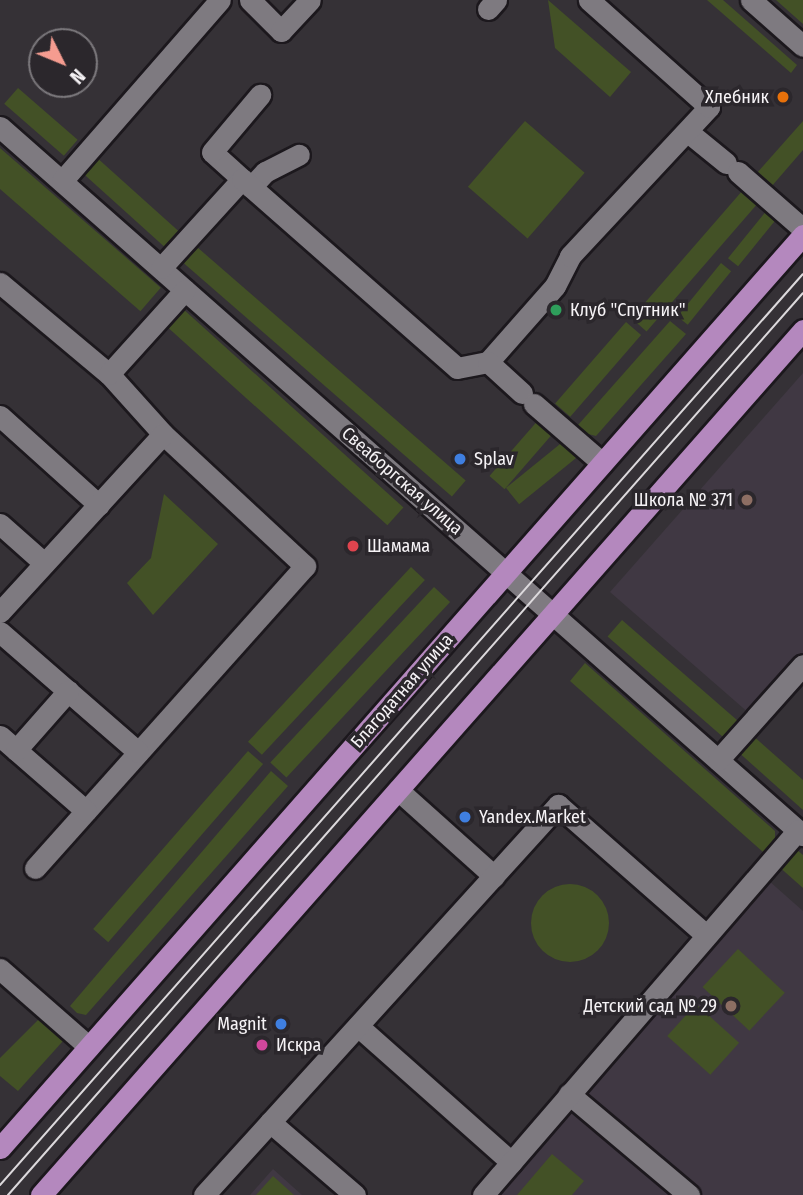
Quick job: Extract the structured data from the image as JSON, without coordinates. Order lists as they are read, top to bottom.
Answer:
{
  "streets": {
    "main road": ["Благодатная улица"],
    "street": ["Свеаборгская улица"]
  },
  "crossings": [
    ["Свеаборгская улица", "Благодатная улица"]
  ],
  "places": [
    "Хлебник",
    "Клуб \"Спутник\"",
    "Splav",
    "Школа № 371",
    "Шамама",
    "Yandex.Market",
    "Детский сад № 29",
    "Magnit",
    "Искра"
  ],
  "north": "bottom right"
}
